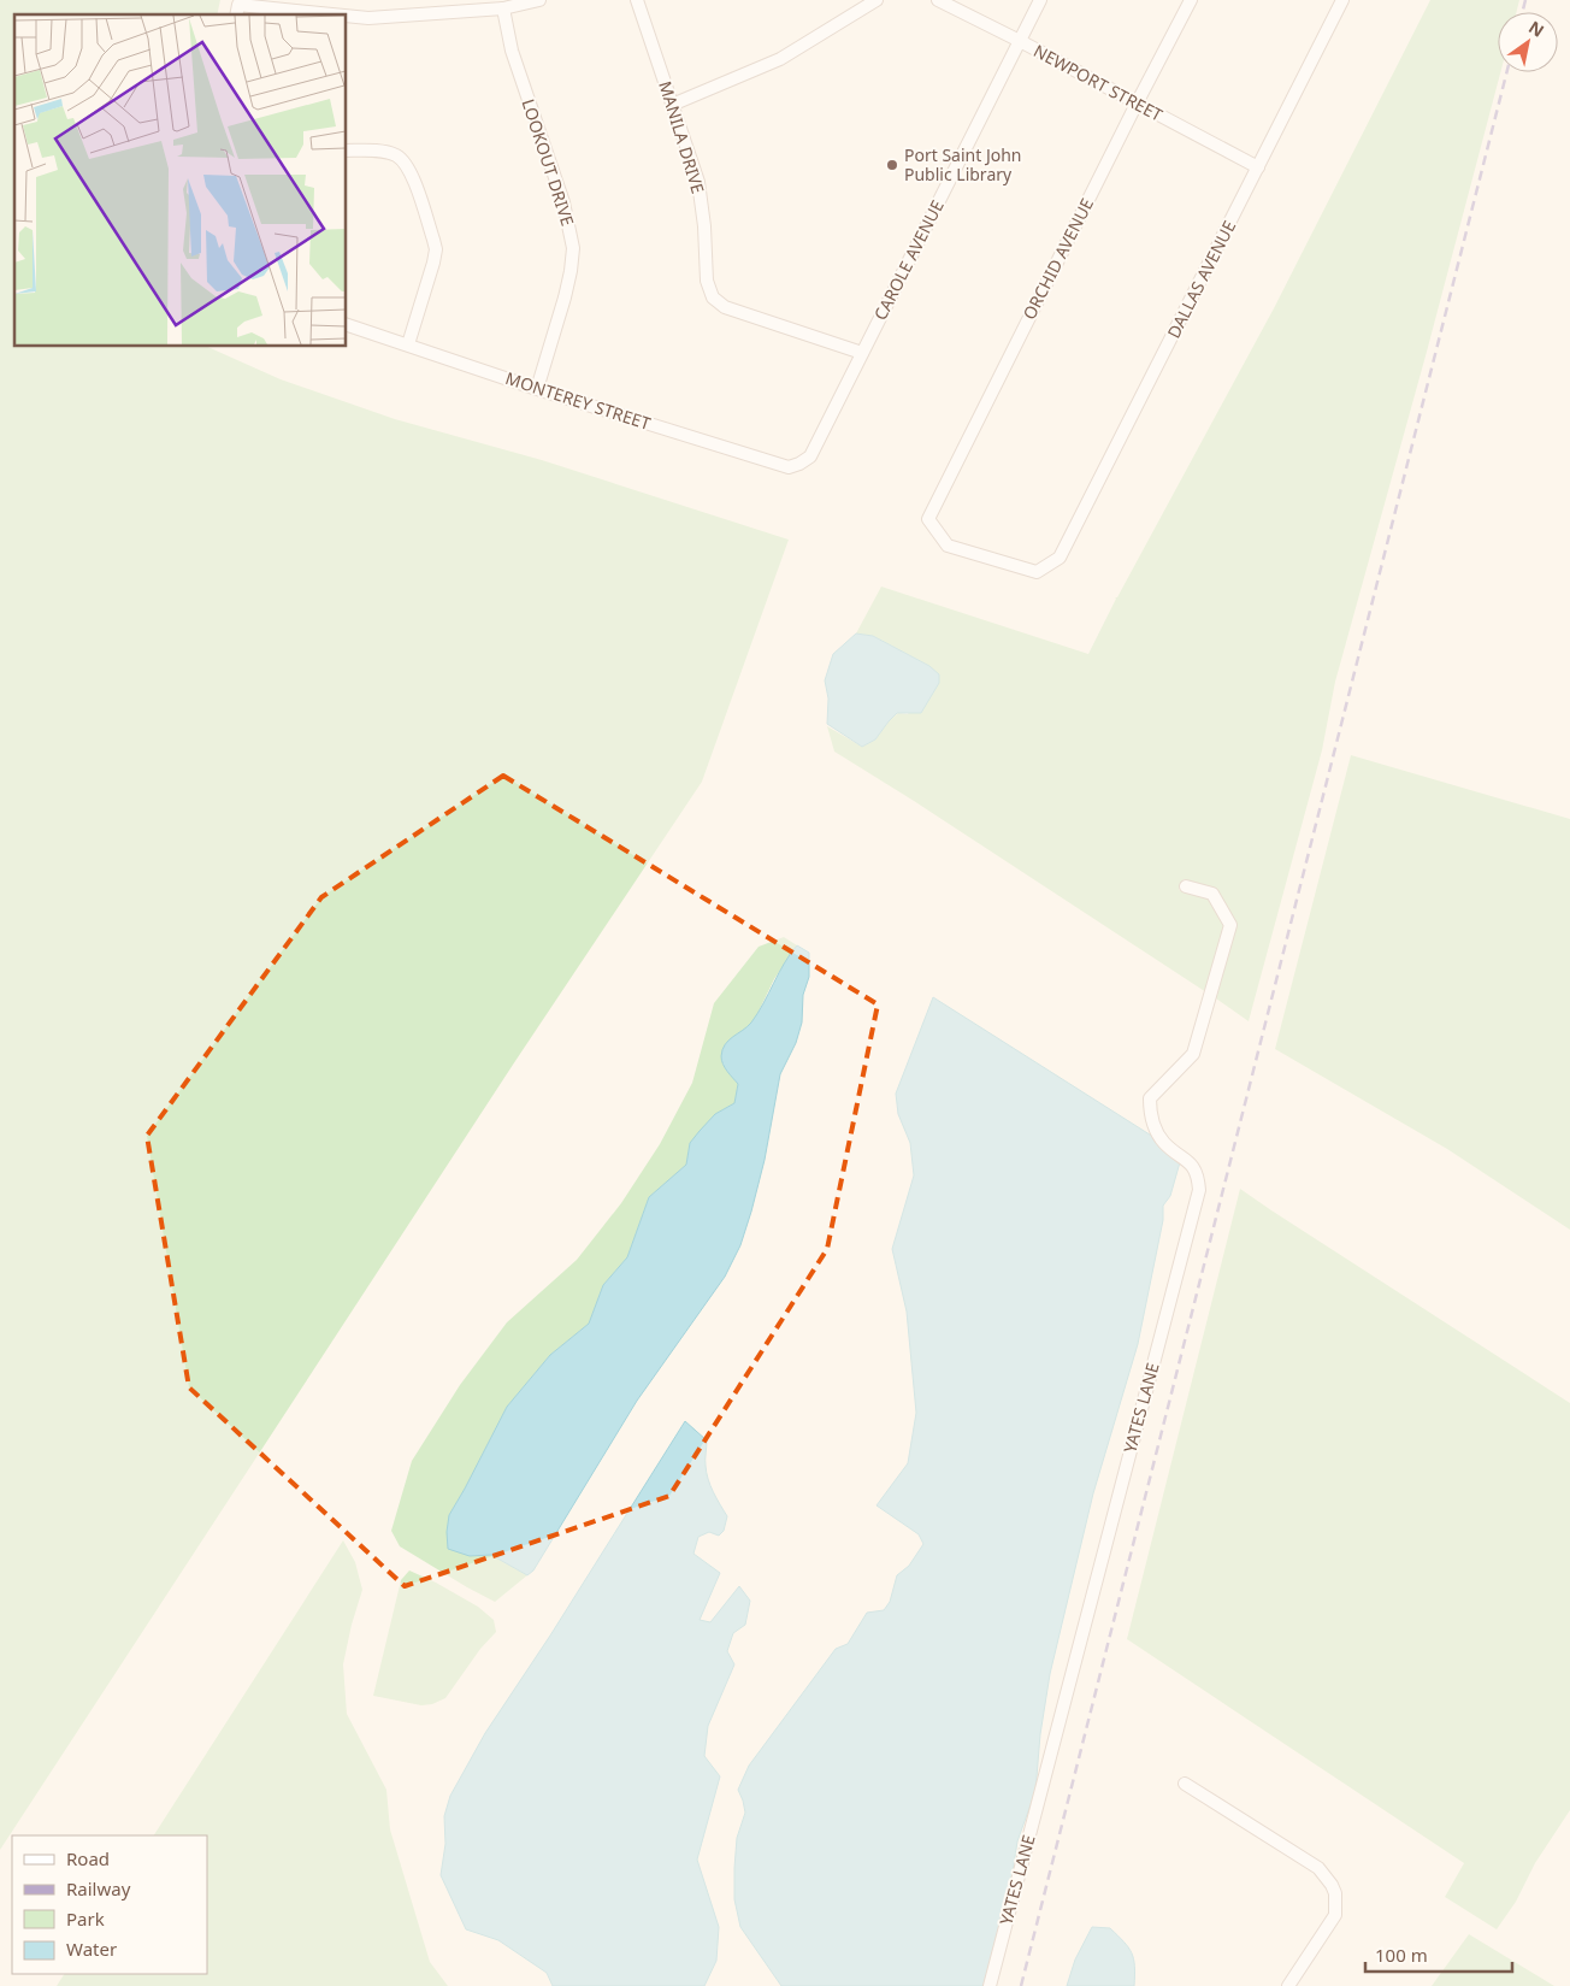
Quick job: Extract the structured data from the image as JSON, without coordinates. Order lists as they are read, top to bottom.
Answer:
{
  "streets": {
    "street": [
      "NEWPORT STREET",
      "MANILA DRIVE",
      "LOOKOUT DRIVE",
      "ORCHID AVENUE",
      "CAROLE AVENUE",
      "DALLAS AVENUE",
      "MONTEREY STREET",
      "YATES LANE"
    ]
  },
  "crossings": [
    ["NEWPORT STREET", "ORCHID AVENUE"],
    ["NEWPORT STREET", "CAROLE AVENUE"],
    ["NEWPORT STREET", "DALLAS AVENUE"],
    ["MANILA DRIVE", "CAROLE AVENUE"],
    ["LOOKOUT DRIVE", "MONTEREY STREET"],
    ["ORCHID AVENUE", "DALLAS AVENUE"],
    ["CAROLE AVENUE", "MONTEREY STREET"]
  ],
  "places": ["Port Saint John Public Library"],
  "legend": [
    "Road",
    "Railway",
    "Park",
    "Water"
  ],
  "scale_bar": "100 m",
  "north": "top right"
}
